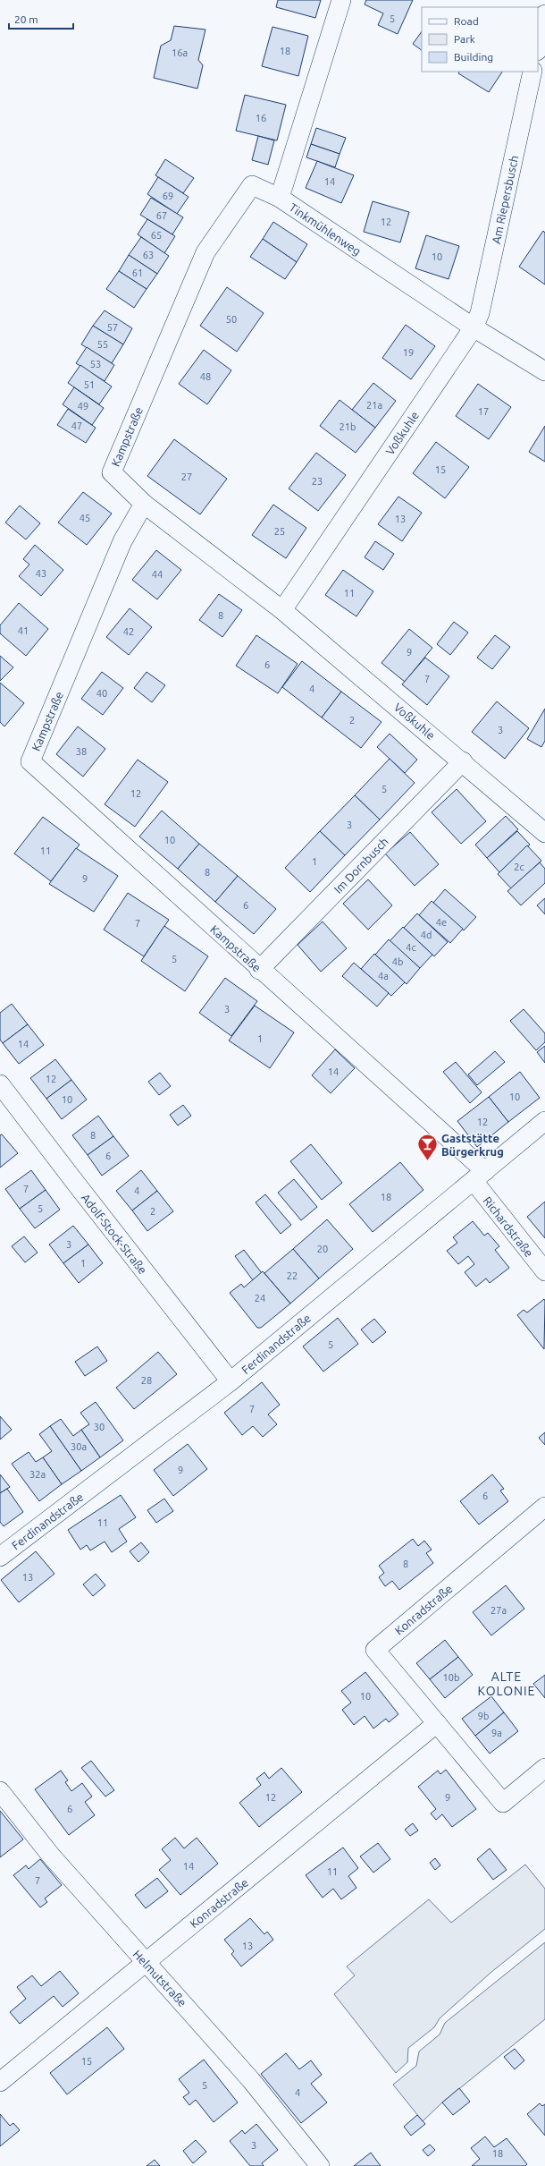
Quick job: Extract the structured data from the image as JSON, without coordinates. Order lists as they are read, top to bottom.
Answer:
{
  "streets": {
    "street": [
      "Am Riepersbusch",
      "Tinkmühlenweg",
      "Voßkuhle",
      "Kampstraße",
      "Im Dornbusch",
      "Richardstraße",
      "Adolf-Stock-Straße",
      "Ferdinandstraße",
      "Konradstraße",
      "Helmutstraße"
    ]
  },
  "crossings": [
    ["Am Riepersbusch", "Tinkmühlenweg"],
    ["Am Riepersbusch", "Voßkuhle"],
    ["Tinkmühlenweg", "Voßkuhle"],
    ["Tinkmühlenweg", "Kampstraße"],
    ["Voßkuhle", "Kampstraße"],
    ["Voßkuhle", "Im Dornbusch"],
    ["Kampstraße", "Im Dornbusch"],
    ["Kampstraße", "Richardstraße"],
    ["Kampstraße", "Ferdinandstraße"],
    ["Richardstraße", "Ferdinandstraße"],
    ["Adolf-Stock-Straße", "Ferdinandstraße"],
    ["Konradstraße", "Helmutstraße"]
  ],
  "districts": ["ALTE KOLONIE"],
  "places": {
    "bar": ["Gaststätte Bürgerkrug"]
  },
  "house_numbers": [
    "5",
    "18",
    "16a",
    "16",
    "14",
    "69",
    "67",
    "12",
    "65",
    "63",
    "10",
    "61",
    "50",
    "57",
    "55",
    "19",
    "53",
    "48",
    "51",
    "21a",
    "49",
    "17",
    "47",
    "21b",
    "15",
    "27",
    "23",
    "45",
    "13",
    "25",
    "43",
    "44",
    "11",
    "8",
    "41",
    "42",
    "9",
    "6",
    "7",
    "4",
    "40",
    "2",
    "3",
    "38",
    "5",
    "12",
    "3",
    "10",
    "11",
    "1",
    "2c",
    "8",
    "9",
    "6",
    "4e",
    "7",
    "4d",
    "4c",
    "5",
    "4b",
    "4a",
    "3",
    "1",
    "14",
    "14",
    "12",
    "10",
    "10",
    "12",
    "8",
    "6",
    "7",
    "4",
    "18",
    "5",
    "2",
    "3",
    "20",
    "1",
    "22",
    "24",
    "5",
    "28",
    "7",
    "30",
    "30a",
    "9",
    "32a",
    "6",
    "11",
    "8",
    "13",
    "27a",
    "10b",
    "10",
    "9b",
    "9a",
    "12",
    "9",
    "6",
    "14",
    "11",
    "7",
    "13",
    "15",
    "5",
    "4",
    "3",
    "18"
  ],
  "legend": ["Road", "Park", "Building"],
  "scale_bar": "20 m"
}
